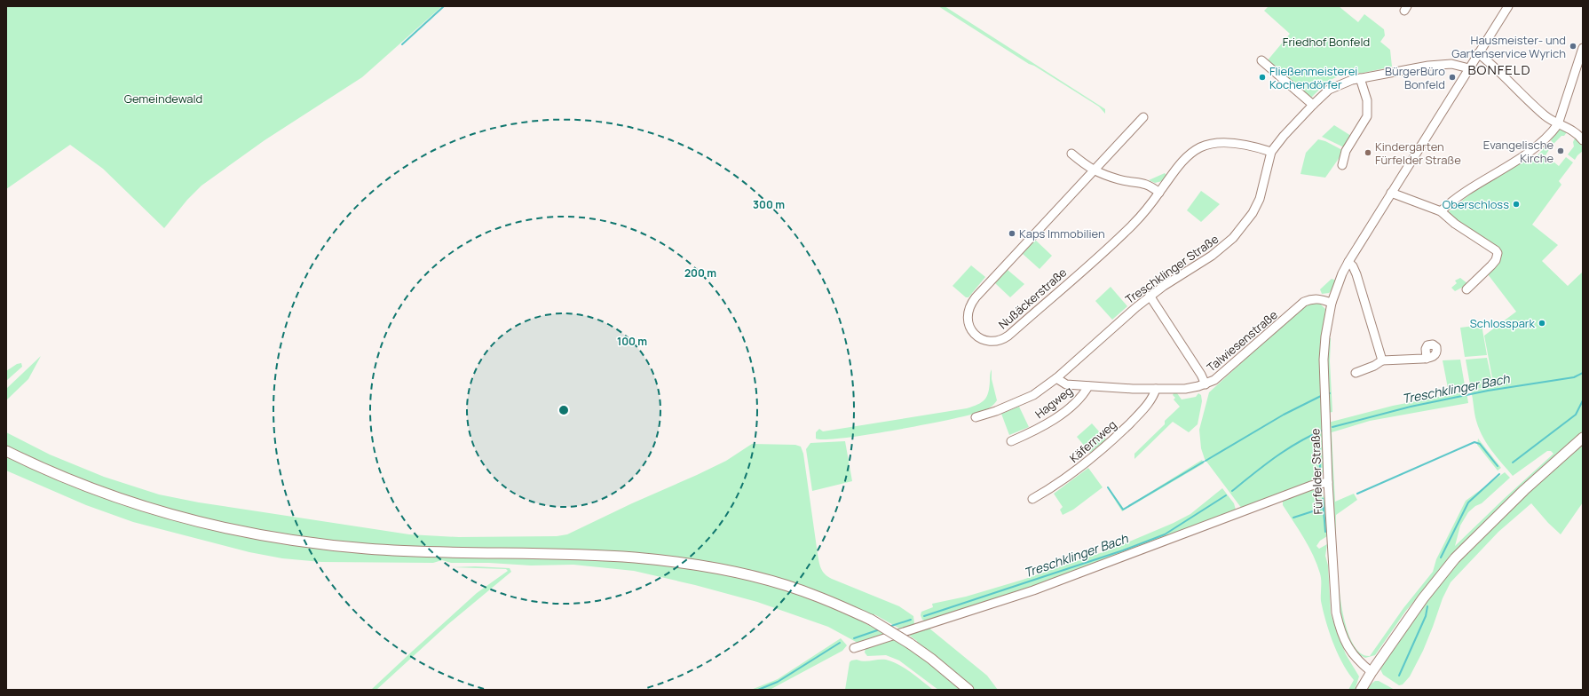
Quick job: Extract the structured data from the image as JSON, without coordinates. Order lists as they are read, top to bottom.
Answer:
{
  "streets": {
    "street": [
      "Treschklinger Straße",
      "Nußäckerstraße",
      "Talwiesenstraße",
      "Hagweg",
      "Käfernweg",
      "Fürfelder Straße"
    ]
  },
  "crossings": [
    ["Treschklinger Straße", "Nußäckerstraße"],
    ["Treschklinger Straße", "Talwiesenstraße"],
    ["Treschklinger Straße", "Fürfelder Straße"],
    ["Talwiesenstraße", "Hagweg"],
    ["Talwiesenstraße", "Käfernweg"],
    ["Talwiesenstraße", "Fürfelder Straße"]
  ],
  "districts": ["BONFELD"],
  "water": ["Treschklinger Bach"],
  "parks": ["Friedhof Bonfeld", "Gemeindewald"],
  "places": [
    "Hausmeister- und Gartenservice Wyrich",
    "Fließenmeisterei Kochendörfer",
    "BürgerBüro Bonfeld",
    "Evangelische Kirche",
    "Kindergarten Fürfelder Straße",
    "Oberschloss",
    "Kaps Immobilien",
    "Schlosspark"
  ],
  "rings": ["300 m", "200 m", "100 m"]
}
